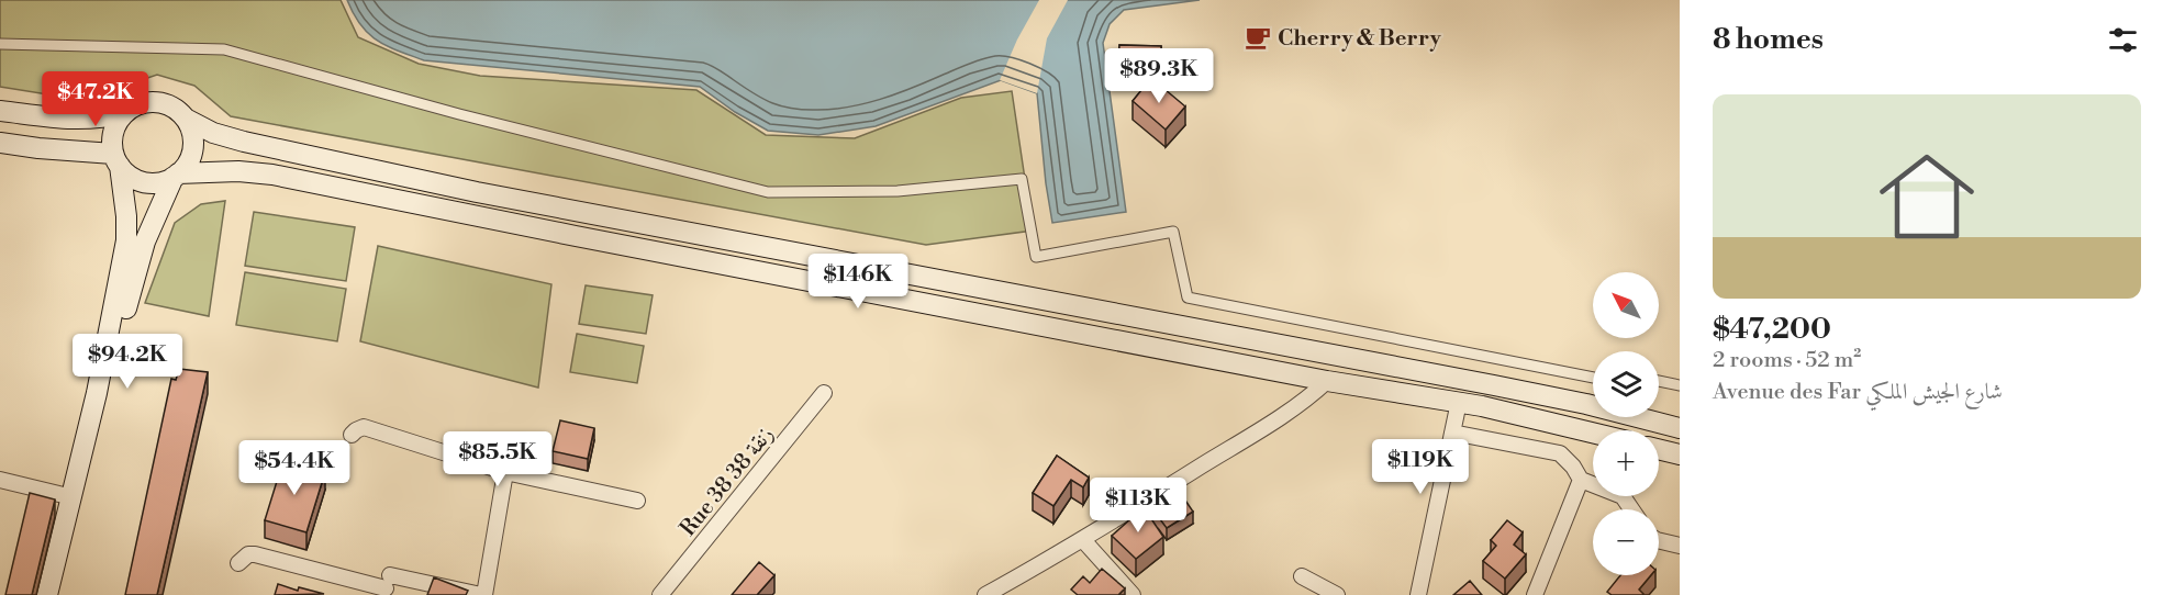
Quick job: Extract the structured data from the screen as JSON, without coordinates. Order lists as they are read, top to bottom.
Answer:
{
  "streets": {
    "street": ["Rue 38 زنقة 38"]
  },
  "places": {
    "cafe": ["Cherry & Berry"]
  },
  "north": "top left",
  "page": {
    "heading": "8 homes",
    "price": [
      "$89.3K",
      "$47.2K",
      "$146K",
      "$94.2K",
      "$85.5K",
      "$119K",
      "$54.4K",
      "$113K"
    ],
    "list": [
      {
        "name": "$47,200",
        "note": "2 rooms · 52 m² · Avenue des Far شارع الجيش الملكي"
      }
    ],
    "map_buttons": ["+", "−"]
  }
}
